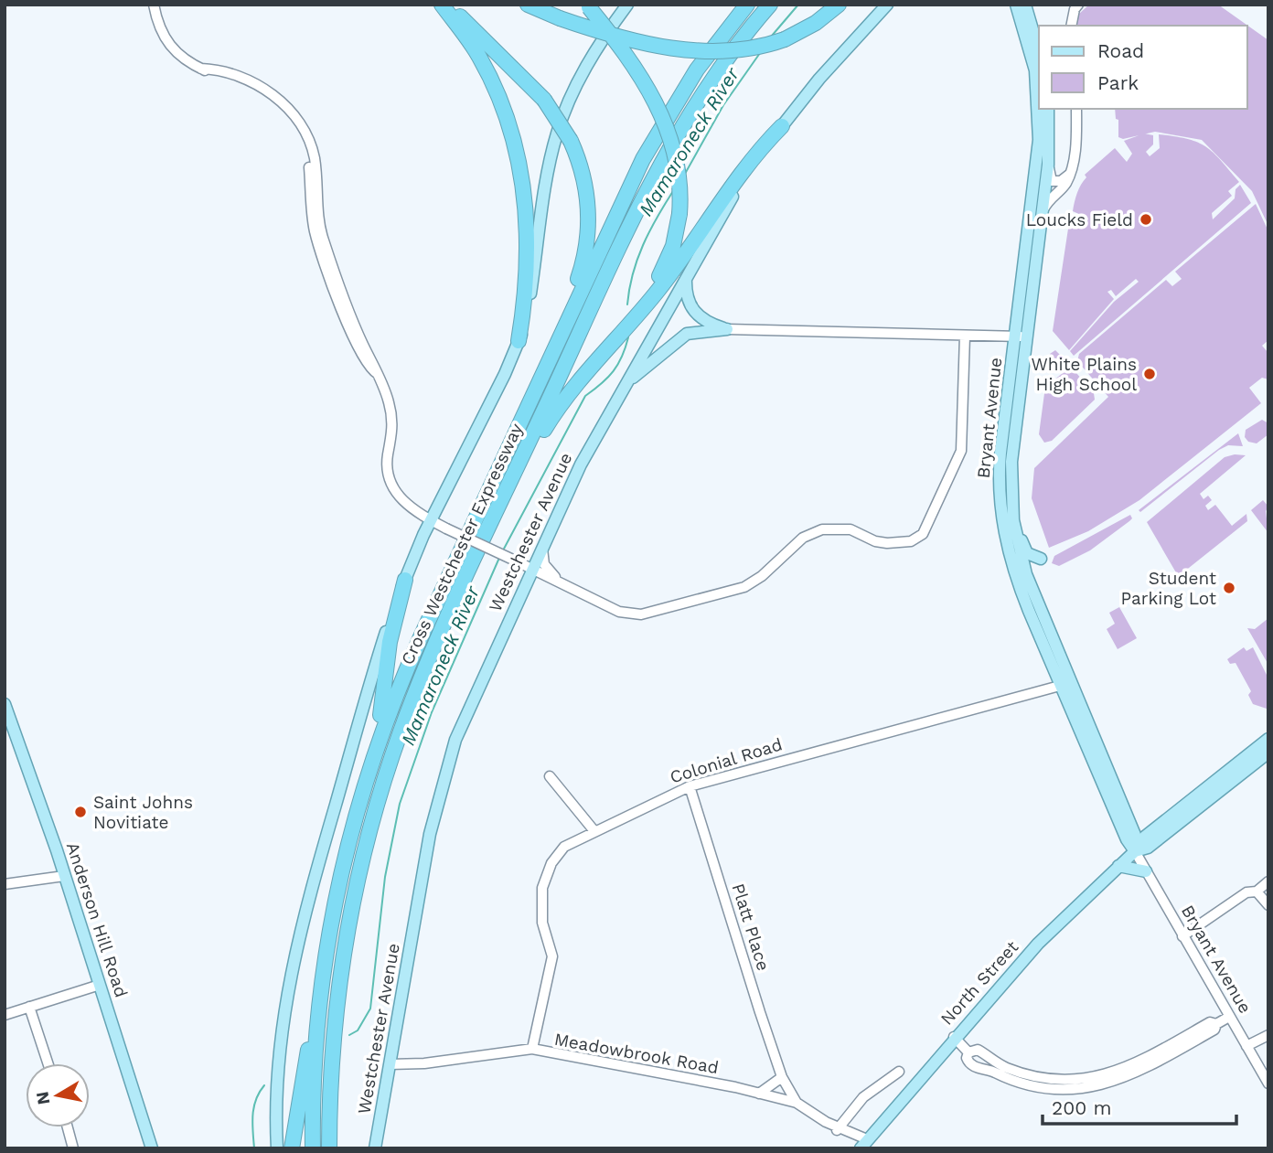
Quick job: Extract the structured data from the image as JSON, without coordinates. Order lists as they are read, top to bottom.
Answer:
{
  "streets": {
    "highway": ["Cross Westchester Expressway"],
    "main road": [
      "Bryant Avenue",
      "Westchester Avenue",
      "Anderson Hill Road",
      "North Street"
    ],
    "street": ["Colonial Road", "Platt Place", "Meadowbrook Road"]
  },
  "crossings": [
    ["Bryant Avenue", "Colonial Road"],
    ["Bryant Avenue", "North Street"],
    ["Westchester Avenue", "Meadowbrook Road"],
    ["Colonial Road", "Platt Place"],
    ["Colonial Road", "Meadowbrook Road"],
    ["Platt Place", "Meadowbrook Road"],
    ["North Street", "Meadowbrook Road"]
  ],
  "water": ["Mamaroneck River"],
  "places": [
    "Loucks Field",
    "White Plains High School",
    "Student Parking Lot",
    "Saint Johns Novitiate"
  ],
  "legend": ["Road", "Park"],
  "scale_bar": "200 m",
  "north": "left"
}
